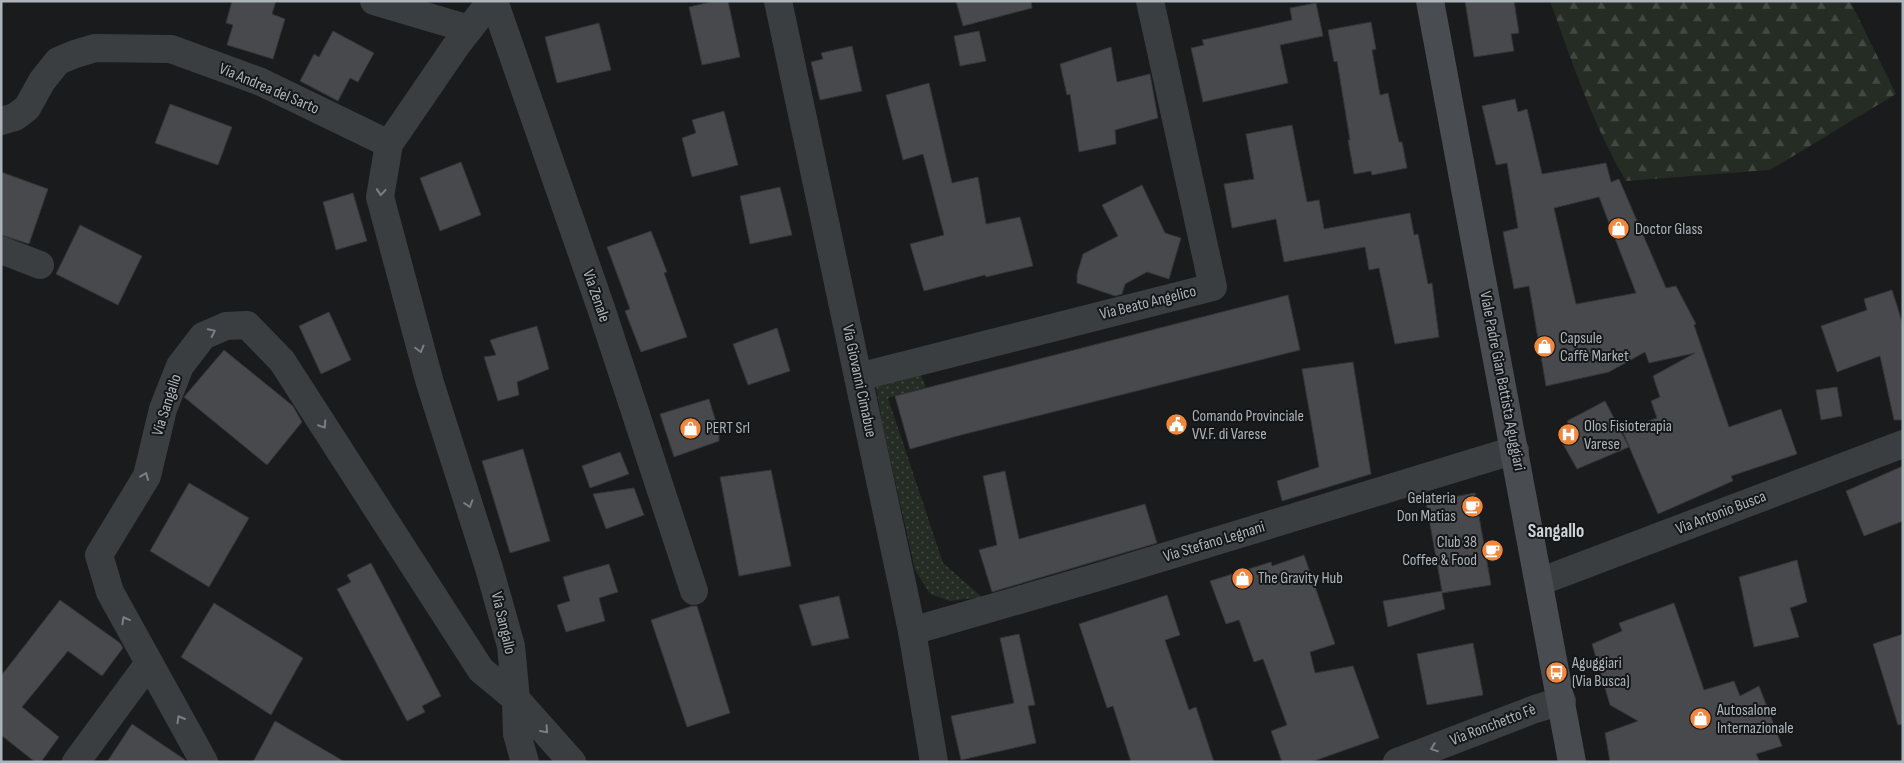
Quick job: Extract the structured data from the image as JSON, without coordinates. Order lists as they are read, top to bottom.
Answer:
{
  "streets": {
    "main road": ["Viale Padre Gian Battista Aguggiari"],
    "street": [
      "Via Andrea del Sarto",
      "Via Zenale",
      "Via Beato Angelico",
      "Via Giovanni Cimabue",
      "Via Sangallo",
      "Via Antonio Busca",
      "Via Stefano Legnani",
      "Via Ronchetto Fè"
    ]
  },
  "crossings": [
    ["Via Andrea del Sarto", "Via Sangallo"],
    ["Via Beato Angelico", "Via Giovanni Cimabue"],
    ["Via Giovanni Cimabue", "Via Stefano Legnani"],
    ["Viale Padre Gian Battista Aguggiari", "Via Antonio Busca"],
    ["Viale Padre Gian Battista Aguggiari", "Via Stefano Legnani"],
    ["Viale Padre Gian Battista Aguggiari", "Via Ronchetto Fè"]
  ],
  "one_way": ["Via Ronchetto Fè"],
  "districts": ["Sangallo"],
  "places": {
    "shop": [
      "Doctor Glass",
      "Capsule Caffè Market",
      "PERT Srl",
      "The Gravity Hub",
      "Autosalone Internazionale"
    ],
    "public building": ["Comando Provinciale VV.F. di Varese"],
    "hospital": ["Olos Fisioterapia Varese"],
    "cafe": ["Gelateria Don Matias", "Club 38 Coffee & Food"],
    "bus stop": ["Aguggiari (Via Busca)"]
  }
}
